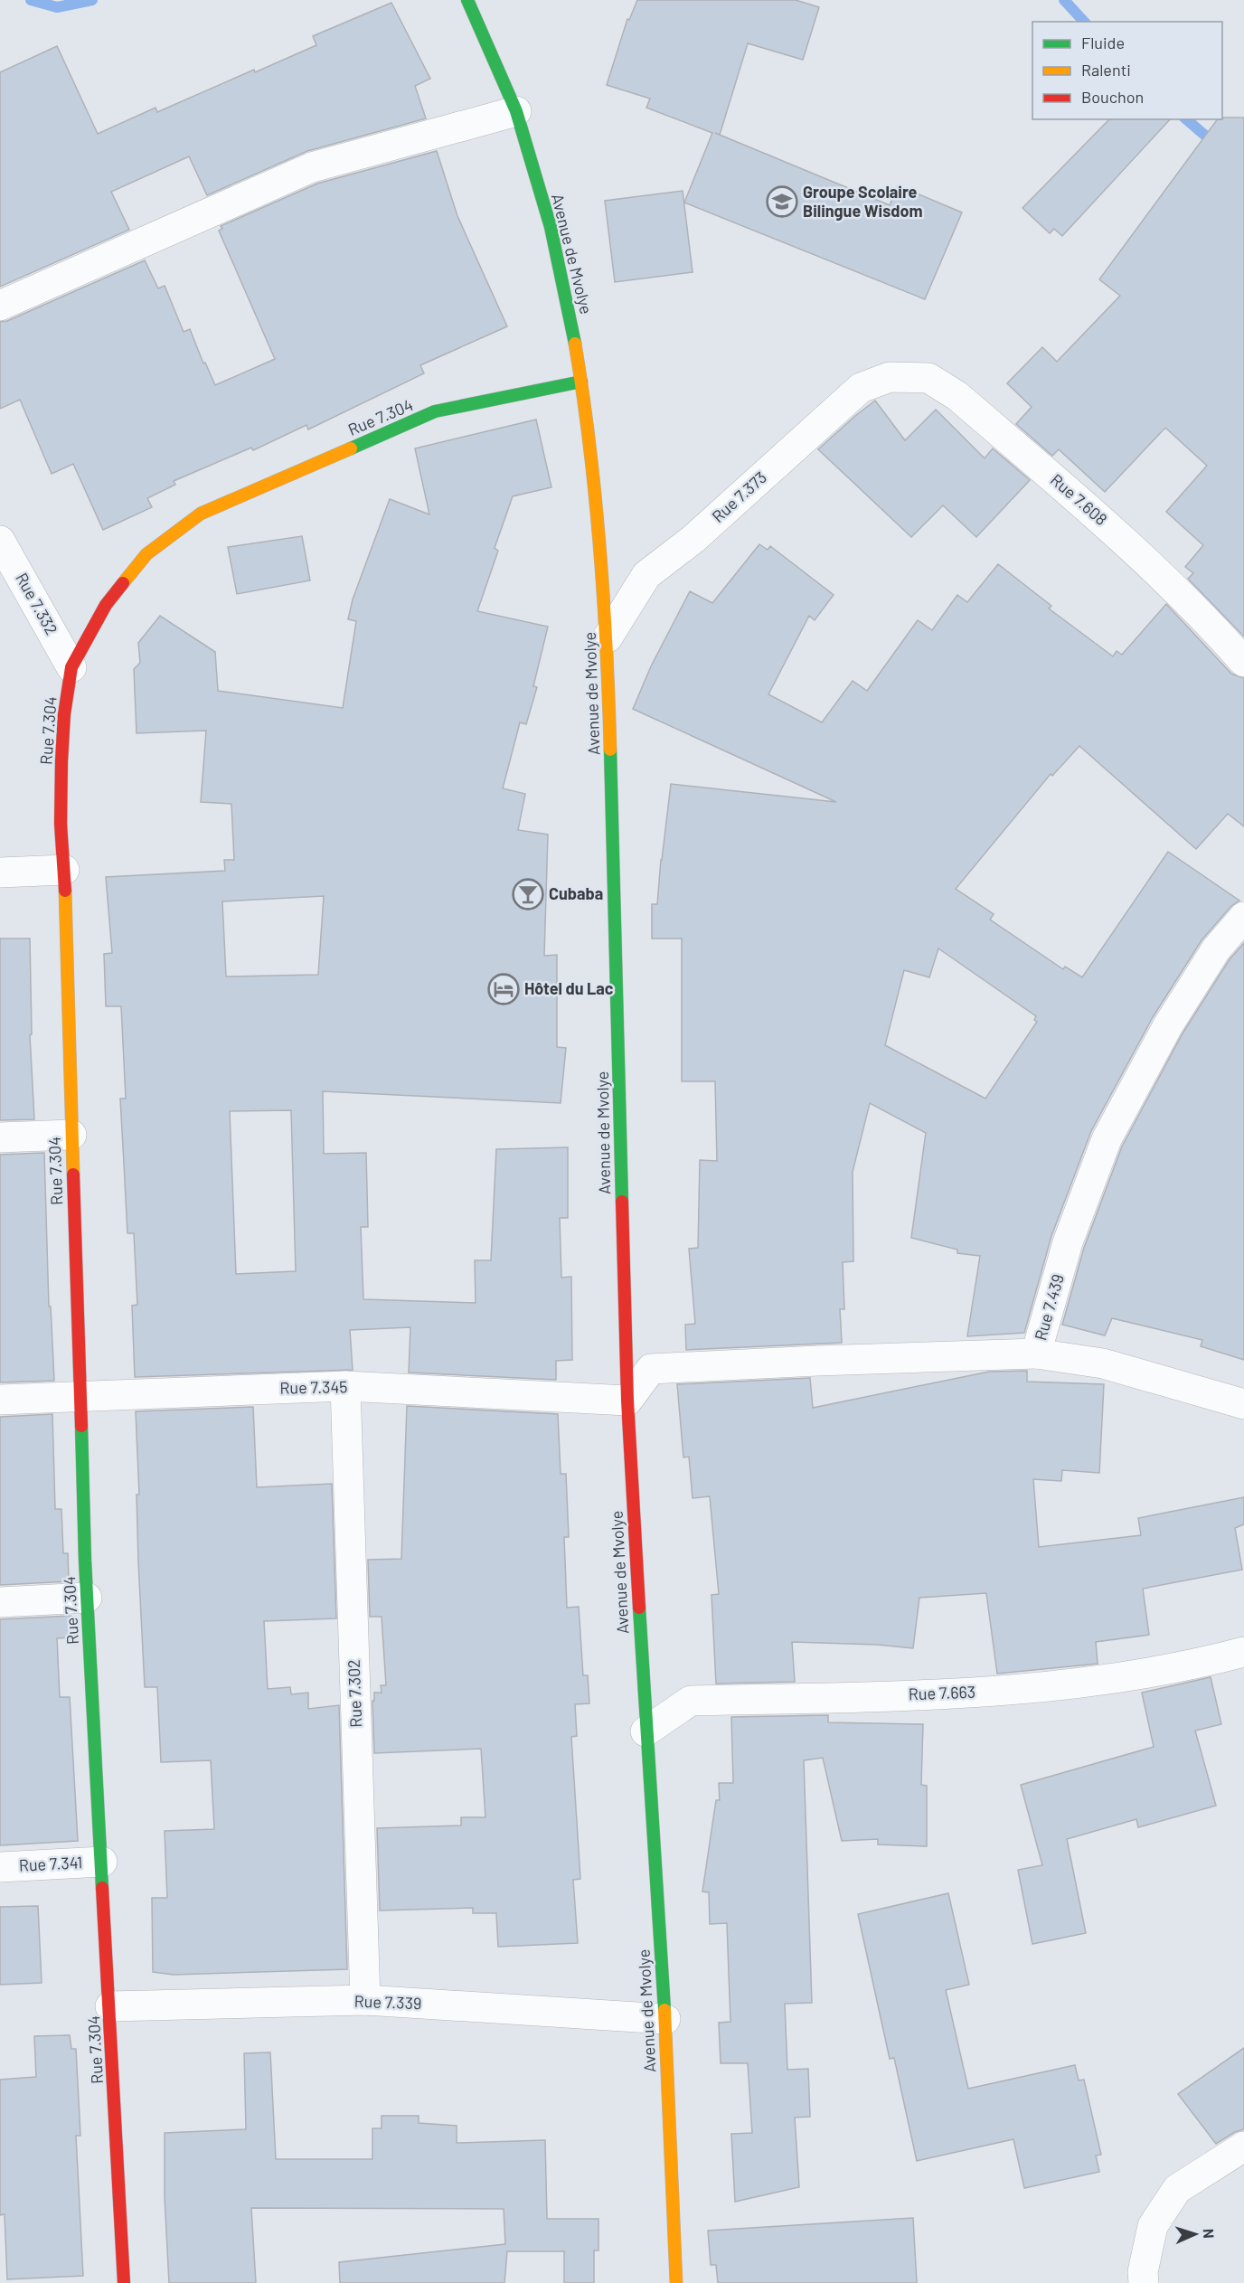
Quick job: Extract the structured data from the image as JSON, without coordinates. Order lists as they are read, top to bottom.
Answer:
{
  "streets": {
    "main road": ["Avenue de Mvolye", "Rue 7.304"],
    "street": [
      "Rue 7.373",
      "Rue 7.608",
      "Rue 7.332",
      "Rue 7.439",
      "Rue 7.345",
      "Rue 7.302",
      "Rue 7.663",
      "Rue 7.341",
      "Rue 7.339"
    ]
  },
  "crossings": [
    ["Avenue de Mvolye", "Rue 7.304"],
    ["Avenue de Mvolye", "Rue 7.373"],
    ["Avenue de Mvolye", "Rue 7.439"],
    ["Avenue de Mvolye", "Rue 7.345"],
    ["Avenue de Mvolye", "Rue 7.663"],
    ["Avenue de Mvolye", "Rue 7.339"],
    ["Rue 7.304", "Rue 7.332"],
    ["Rue 7.304", "Rue 7.345"],
    ["Rue 7.304", "Rue 7.341"],
    ["Rue 7.304", "Rue 7.339"],
    ["Rue 7.373", "Rue 7.608"],
    ["Rue 7.439", "Rue 7.345"],
    ["Rue 7.345", "Rue 7.302"],
    ["Rue 7.302", "Rue 7.339"]
  ],
  "places": {
    "school or university": ["Groupe Scolaire Bilingue Wisdom"],
    "bar": ["Cubaba"],
    "hotel": ["Hôtel du Lac"]
  },
  "legend": ["Fluide", "Ralenti", "Bouchon"],
  "north": "right"
}
